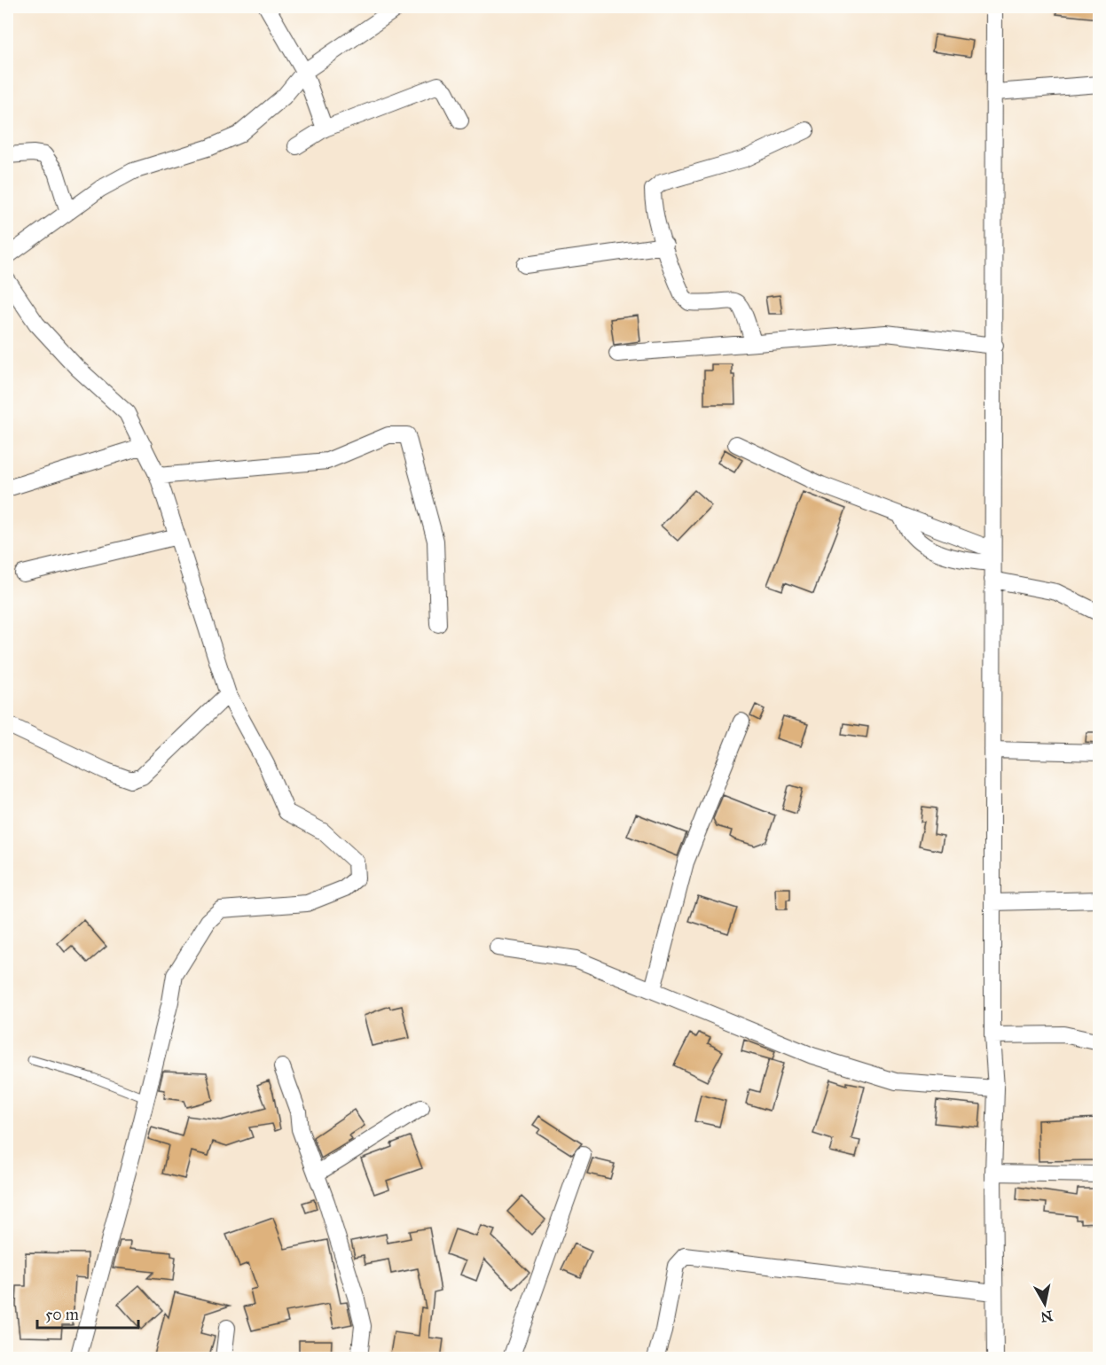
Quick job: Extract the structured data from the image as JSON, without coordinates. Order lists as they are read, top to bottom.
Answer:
{
  "scale_bar": "50 m",
  "north": "bottom"
}
